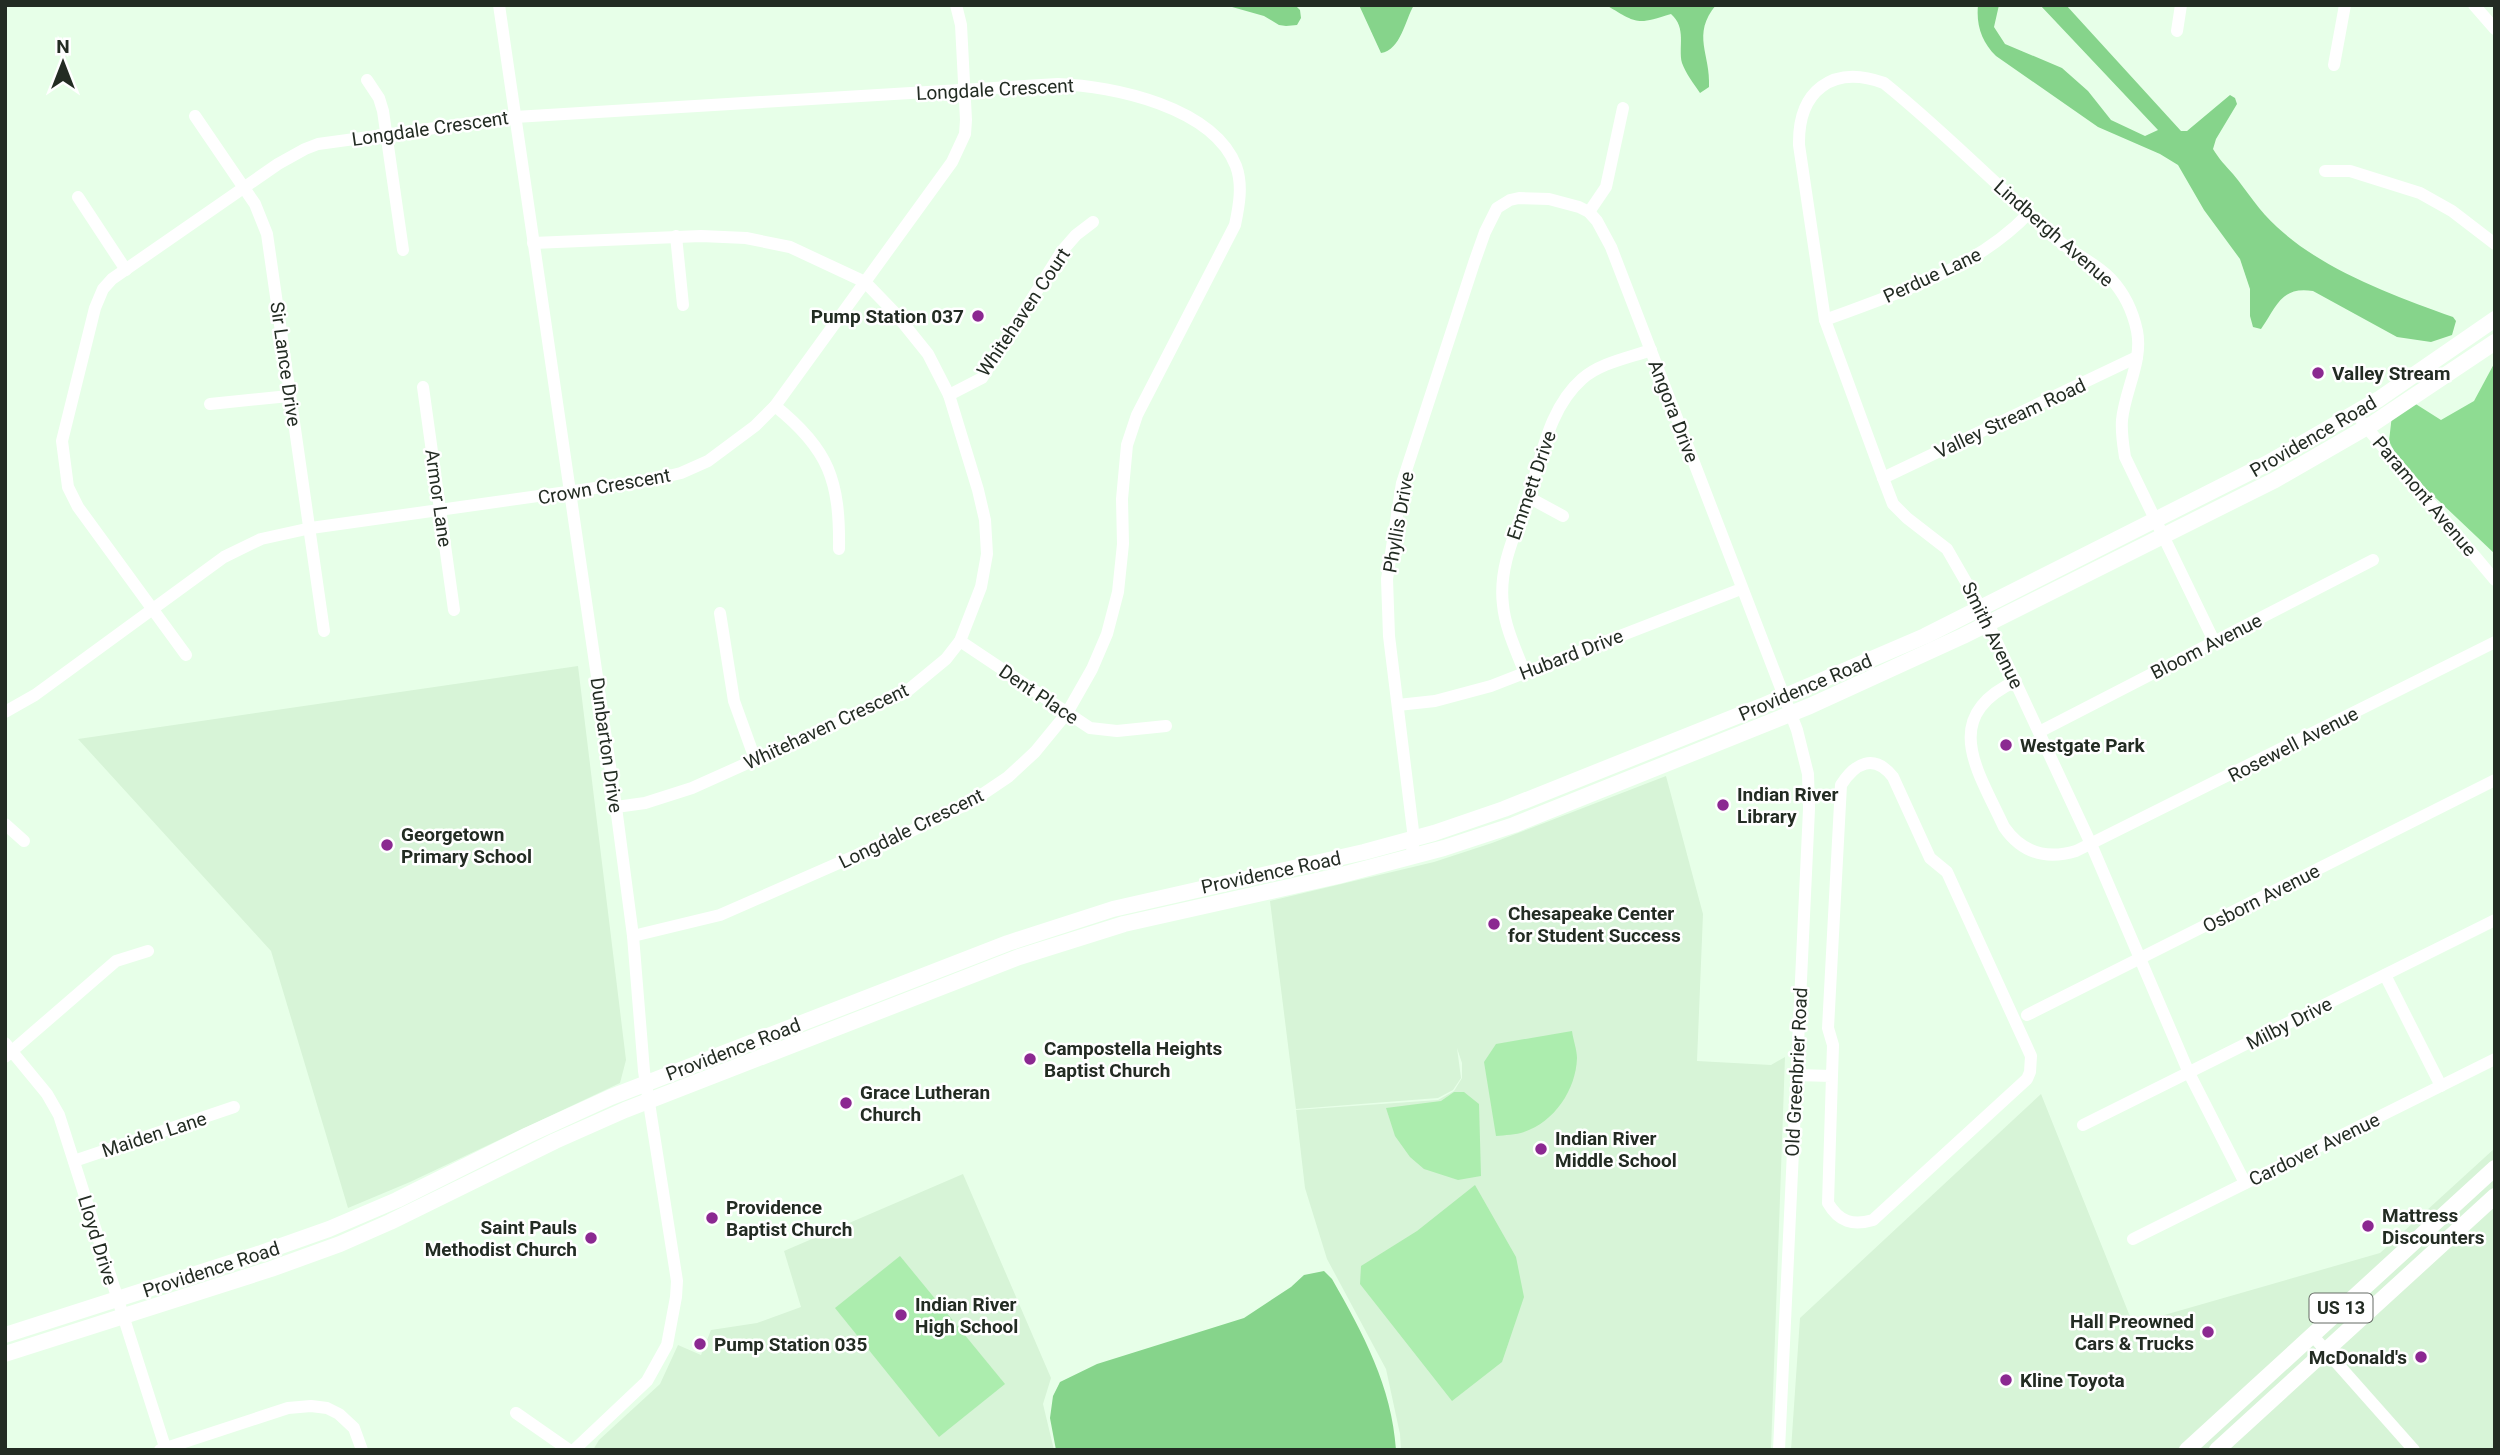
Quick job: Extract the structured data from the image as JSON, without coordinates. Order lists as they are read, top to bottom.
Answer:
{
  "streets": {
    "main road": ["Providence Road", "US 13"],
    "street": [
      "Longdale Crescent",
      "Lindbergh Avenue",
      "Perdue Lane",
      "Whitehaven Court",
      "Sir Lance Drive",
      "Angora Drive",
      "Valley Stream Road",
      "Emmett Drive",
      "Crown Crescent",
      "Paramont Avenue",
      "Armor Lane",
      "Phyllis Drive",
      "Smith Avenue",
      "Bloom Avenue",
      "Hubard Drive",
      "Dent Place",
      "Whitehaven Crescent",
      "Rosewell Avenue",
      "Dunbarton Drive",
      "Osborn Avenue",
      "Milby Drive",
      "Old Greenbrier Road",
      "Maiden Lane",
      "Cardover Avenue",
      "Lloyd Drive"
    ]
  },
  "crossings": [
    ["Longdale Crescent", "Sir Lance Drive"],
    ["Longdale Crescent", "Crown Crescent"],
    ["Longdale Crescent", "Dent Place"],
    ["Longdale Crescent", "Dunbarton Drive"],
    ["Lindbergh Avenue", "Perdue Lane"],
    ["Lindbergh Avenue", "Valley Stream Road"],
    ["Lindbergh Avenue", "Providence Road"],
    ["Lindbergh Avenue", "Smith Avenue"],
    ["Lindbergh Avenue", "Bloom Avenue"],
    ["Perdue Lane", "Smith Avenue"],
    ["Whitehaven Court", "Whitehaven Crescent"],
    ["Sir Lance Drive", "Crown Crescent"],
    ["Angora Drive", "Providence Road"],
    ["Angora Drive", "Emmett Drive"],
    ["Angora Drive", "Phyllis Drive"],
    ["Angora Drive", "Hubard Drive"],
    ["Angora Drive", "Old Greenbrier Road"],
    ["Valley Stream Road", "Smith Avenue"],
    ["Providence Road", "Paramont Avenue"],
    ["Providence Road", "Phyllis Drive"],
    ["Providence Road", "Smith Avenue"],
    ["Providence Road", "Dunbarton Drive"],
    ["Providence Road", "Old Greenbrier Road"],
    ["Providence Road", "Lloyd Drive"],
    ["Emmett Drive", "Hubard Drive"],
    ["Crown Crescent", "Armor Lane"],
    ["Crown Crescent", "Whitehaven Crescent"],
    ["Crown Crescent", "Dunbarton Drive"],
    ["Phyllis Drive", "Hubard Drive"],
    ["Smith Avenue", "Bloom Avenue"],
    ["Smith Avenue", "Rosewell Avenue"],
    ["Smith Avenue", "Osborn Avenue"],
    ["Smith Avenue", "Milby Drive"],
    ["Smith Avenue", "Cardover Avenue"],
    ["Dent Place", "Whitehaven Crescent"],
    ["Whitehaven Crescent", "Dunbarton Drive"],
    ["Maiden Lane", "Lloyd Drive"]
  ],
  "places": [
    "Pump Station 037",
    "Valley Stream",
    "Westgate Park",
    "Indian River Library",
    "Georgetown Primary School",
    "Chesapeake Center for Student Success",
    "Campostella Heights Baptist Church",
    "Grace Lutheran Church",
    "Indian River Middle School",
    "Providence Baptist Church",
    "Mattress Discounters",
    "Saint Pauls Methodist Church",
    "Indian River High School",
    "Hall Preowned Cars & Trucks",
    "Pump Station 035",
    "McDonald's",
    "Kline Toyota"
  ],
  "north": "top"
}
